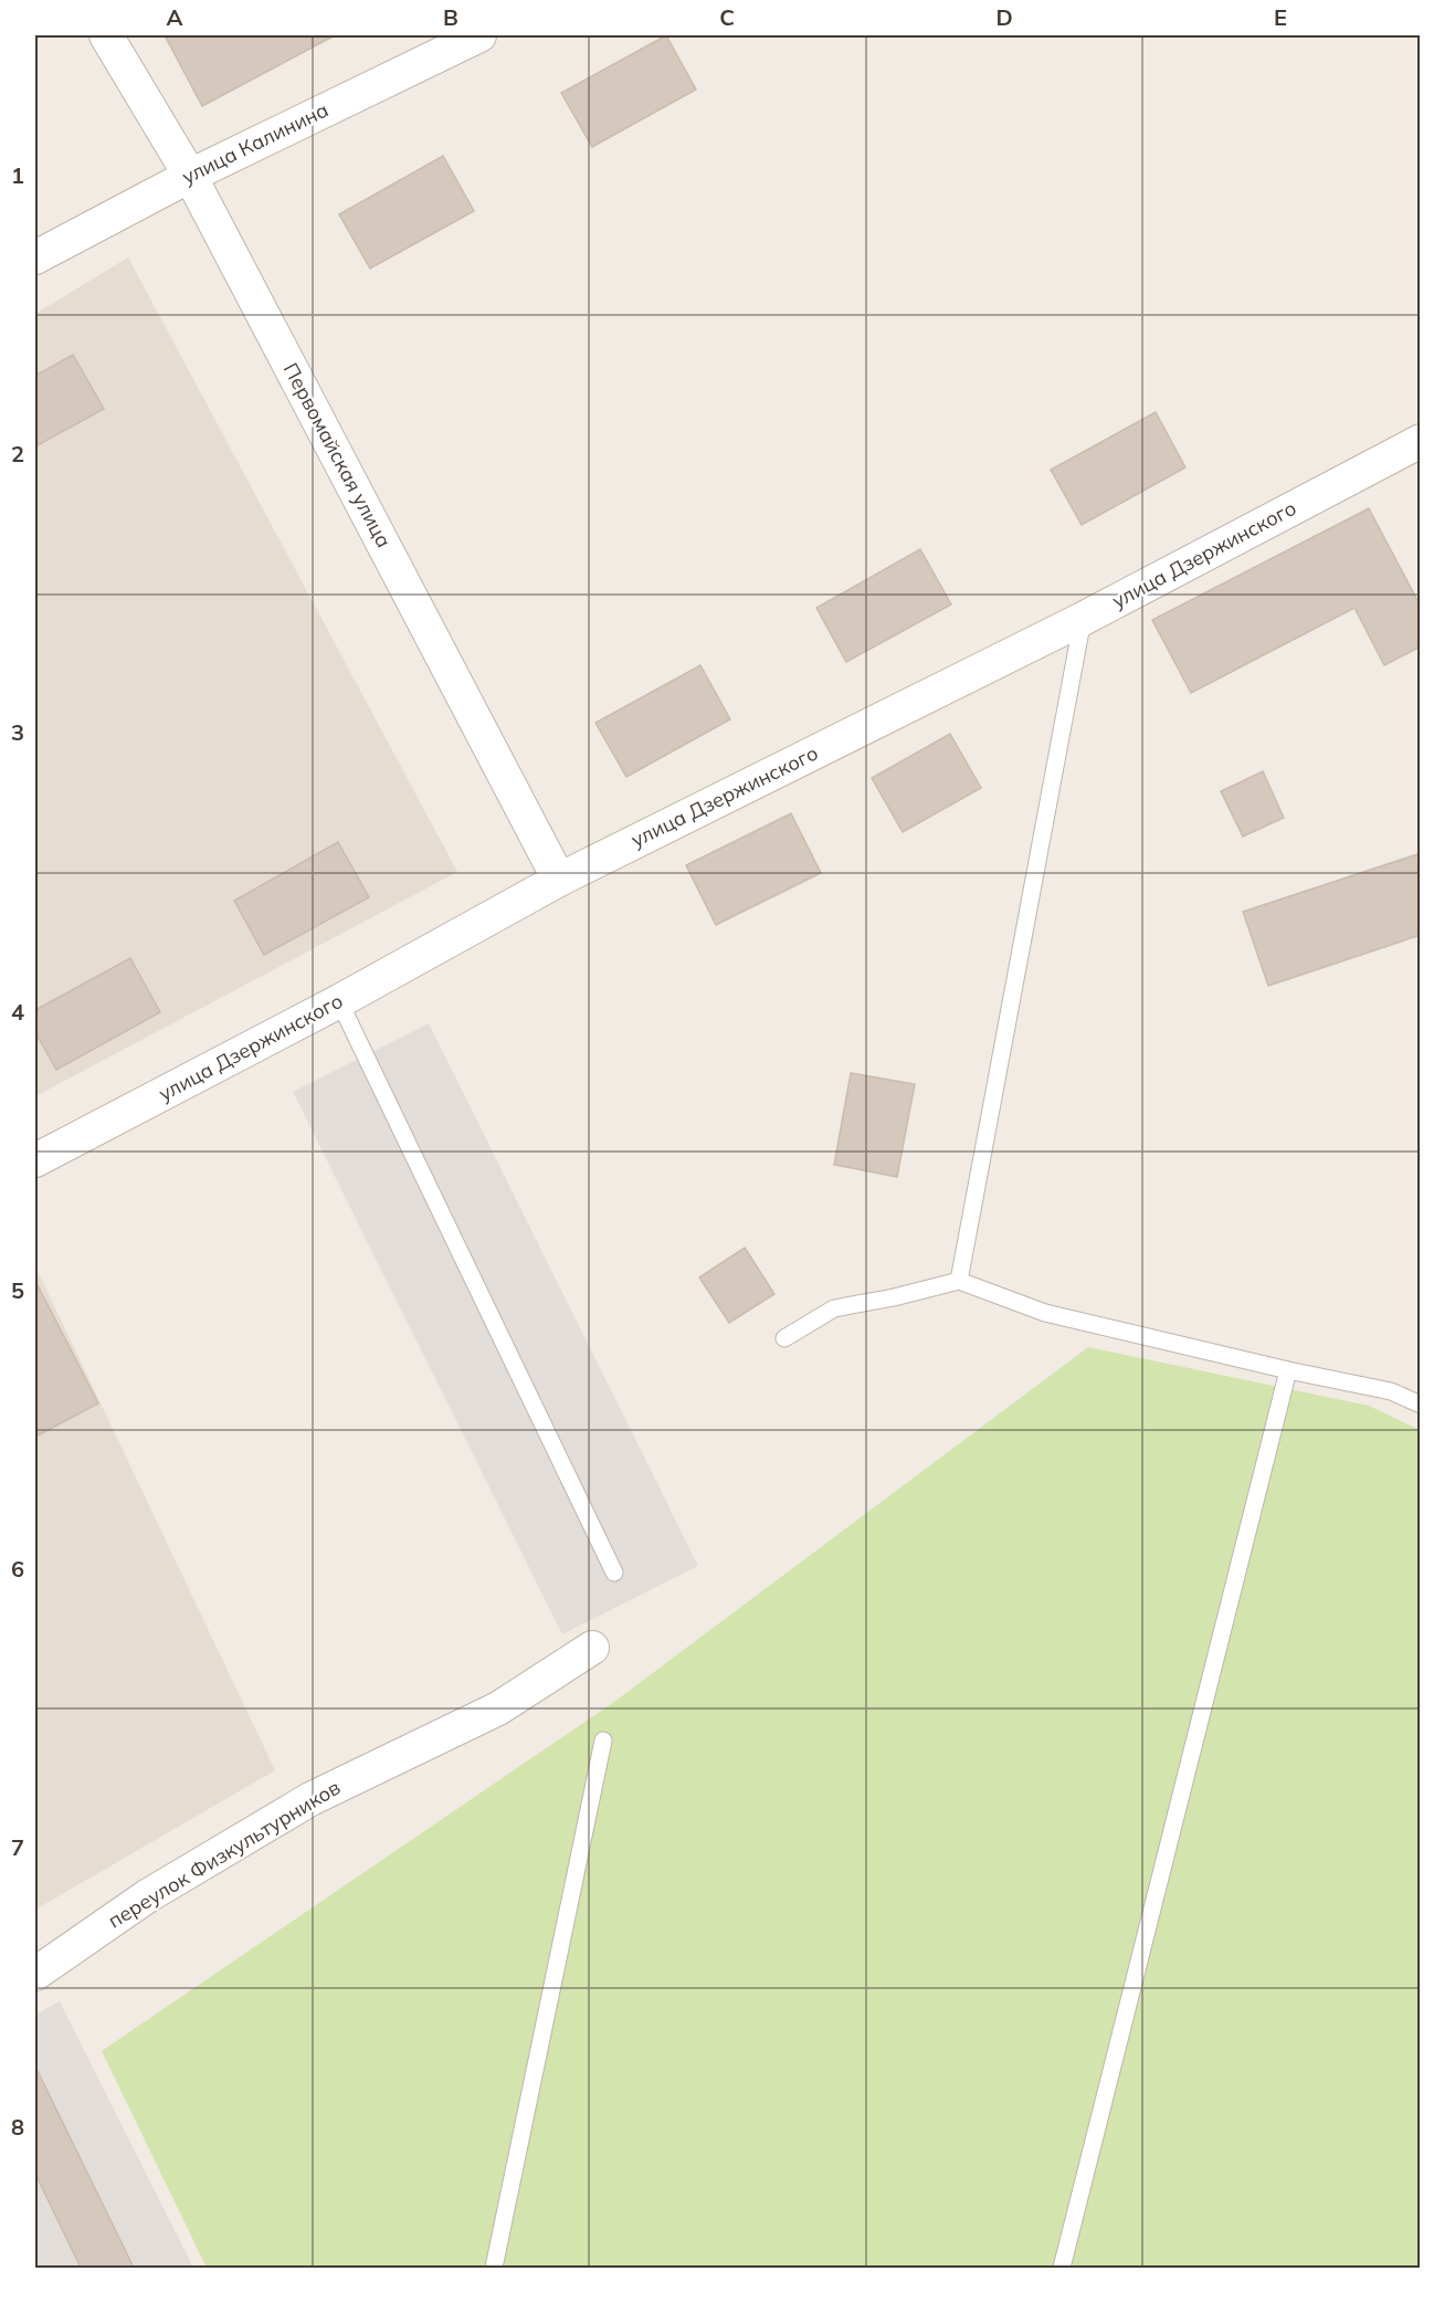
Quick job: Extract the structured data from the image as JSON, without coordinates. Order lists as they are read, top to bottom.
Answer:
{
  "streets": {
    "street": [
      "улица Калинина",
      "Первомайская улица",
      "улица Дзержинского",
      "переулок Физкультурников"
    ]
  },
  "crossings": [
    ["улица Калинина", "Первомайская улица"],
    ["Первомайская улица", "улица Дзержинского"]
  ],
  "grid": {
    "columns": [
      "A",
      "B",
      "C",
      "D",
      "E"
    ],
    "rows": [
      "1",
      "2",
      "3",
      "4",
      "5",
      "6",
      "7",
      "8"
    ]
  }
}
